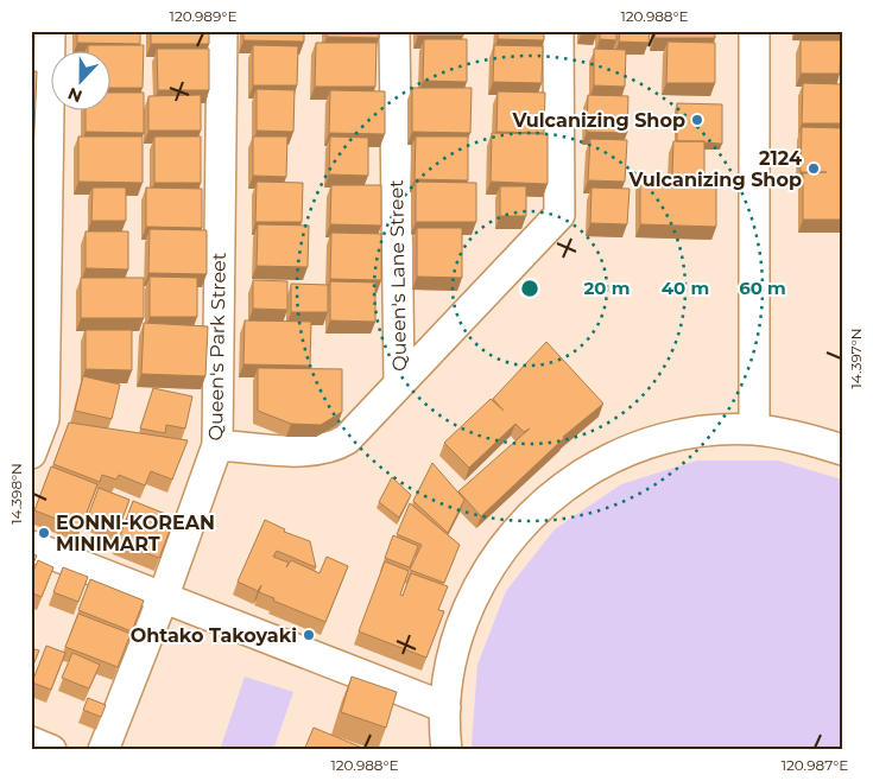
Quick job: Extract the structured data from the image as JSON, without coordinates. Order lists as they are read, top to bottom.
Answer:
{
  "streets": {
    "street": ["Queen's Lane Street", "Queen's Park Street"]
  },
  "crossings": [
    ["Queen's Lane Street", "Queen's Park Street"]
  ],
  "places": [
    "Vulcanizing Shop",
    "2124 Vulcanizing Shop",
    "EONNI-KOREAN MINIMART",
    "Ohtako Takoyaki"
  ],
  "north": "bottom",
  "coordinates": [
    "120.989°E",
    "120.988°E",
    "14.397°N",
    "14.398°N",
    "120.987°E"
  ],
  "rings": ["20 m", "40 m", "60 m"]
}
